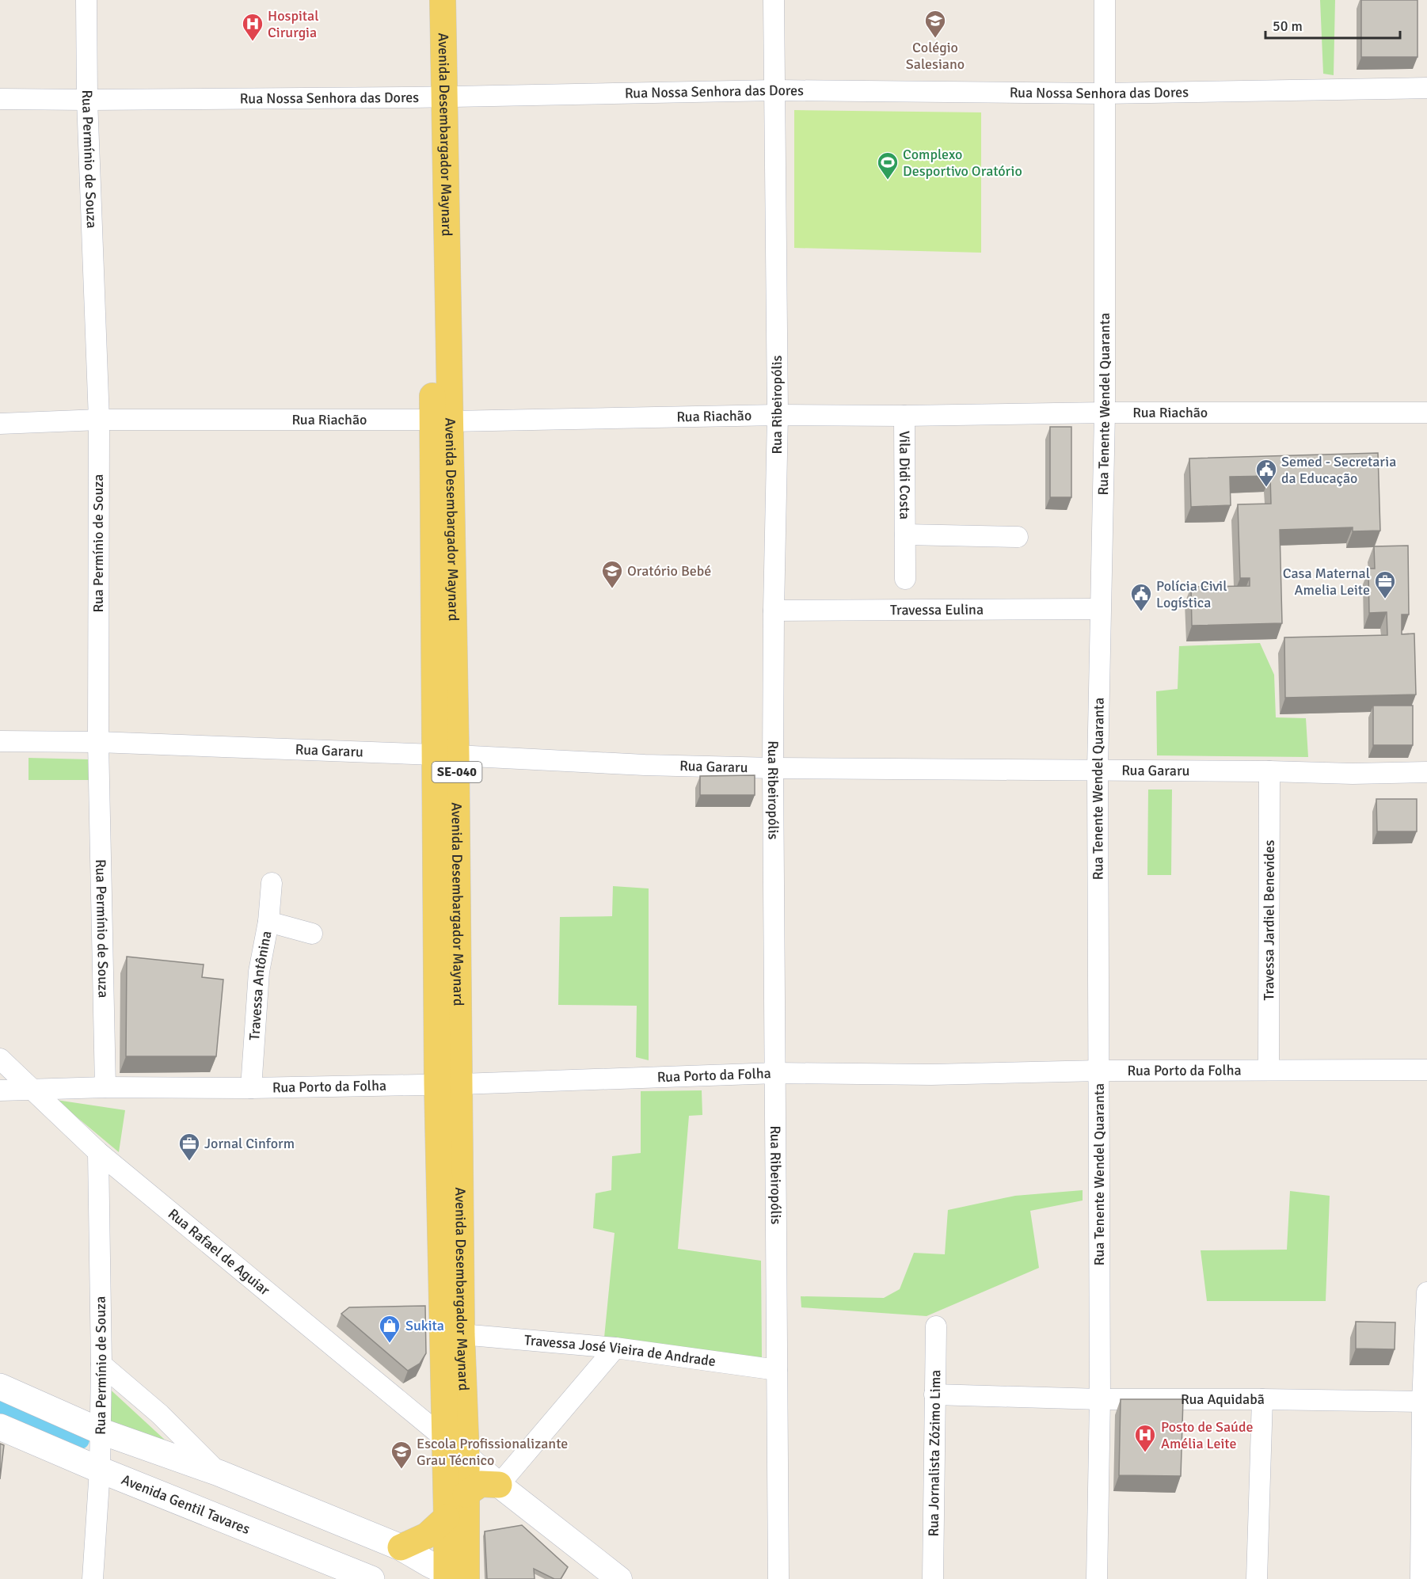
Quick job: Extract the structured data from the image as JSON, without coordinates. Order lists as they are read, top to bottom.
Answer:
{
  "streets": {
    "main road": ["Avenida Desembargador Maynard", "SE-040", "Avenida Gentil Tavares"],
    "street": [
      "Rua Nossa Senhora das Dores",
      "Rua Permínio de Souza",
      "Rua Ribeiropólis",
      "Rua Tenente Wendel Quaranta",
      "Rua Riachão",
      "Vila Didi Costa",
      "Travessa Eulina",
      "Rua Gararu",
      "Travessa Jardiel Benevides",
      "Travessa Antônina",
      "Rua Porto da Folha",
      "Rua Rafael de Aguiar",
      "Travessa José Vieira de Andrade",
      "Rua Aquidabã",
      "Rua Jornalista Zózimo Lima"
    ]
  },
  "crossings": [
    ["Rua Nossa Senhora das Dores", "Avenida Desembargador Maynard"],
    ["Rua Nossa Senhora das Dores", "Rua Permínio de Souza"],
    ["Rua Nossa Senhora das Dores", "Rua Ribeiropólis"],
    ["Rua Nossa Senhora das Dores", "Rua Tenente Wendel Quaranta"],
    ["Avenida Desembargador Maynard", "Rua Riachão"],
    ["Avenida Desembargador Maynard", "Rua Gararu"],
    ["Avenida Desembargador Maynard", "Rua Porto da Folha"],
    ["Avenida Desembargador Maynard", "Rua Rafael de Aguiar"],
    ["Avenida Desembargador Maynard", "Travessa José Vieira de Andrade"],
    ["Rua Permínio de Souza", "Rua Riachão"],
    ["Rua Permínio de Souza", "Rua Gararu"],
    ["Rua Permínio de Souza", "Rua Porto da Folha"],
    ["Rua Permínio de Souza", "Rua Rafael de Aguiar"],
    ["Rua Permínio de Souza", "Avenida Gentil Tavares"],
    ["Rua Ribeiropólis", "Rua Riachão"],
    ["Rua Ribeiropólis", "Travessa Eulina"],
    ["Rua Ribeiropólis", "Rua Gararu"],
    ["Rua Ribeiropólis", "Rua Porto da Folha"],
    ["Rua Ribeiropólis", "Travessa José Vieira de Andrade"],
    ["Rua Tenente Wendel Quaranta", "Rua Riachão"],
    ["Rua Tenente Wendel Quaranta", "Travessa Eulina"],
    ["Rua Tenente Wendel Quaranta", "Rua Gararu"],
    ["Rua Tenente Wendel Quaranta", "Rua Porto da Folha"],
    ["Rua Tenente Wendel Quaranta", "Rua Aquidabã"],
    ["Rua Riachão", "Vila Didi Costa"],
    ["Rua Gararu", "Travessa Jardiel Benevides"],
    ["Travessa Jardiel Benevides", "Rua Porto da Folha"],
    ["Travessa Antônina", "Rua Porto da Folha"],
    ["Rua Porto da Folha", "Rua Rafael de Aguiar"],
    ["Rua Aquidabã", "Rua Jornalista Zózimo Lima"]
  ],
  "places": {
    "school or university": ["Colégio Salesiano", "Oratório Bebé", "Escola Profissionalizante Grau Técnico"],
    "hospital": ["Hospital Cirurgia", "Posto de Saúde Amélia Leite"],
    "sports": ["Complexo Desportivo Oratório"],
    "public building": ["Semed - Secretaria da Educação", "Polícia Civil Logística"],
    "office": ["Casa Maternal Amelia Leite", "Jornal Cinform"],
    "shop": ["Sukita"]
  },
  "scale_bar": "50 m"
}
